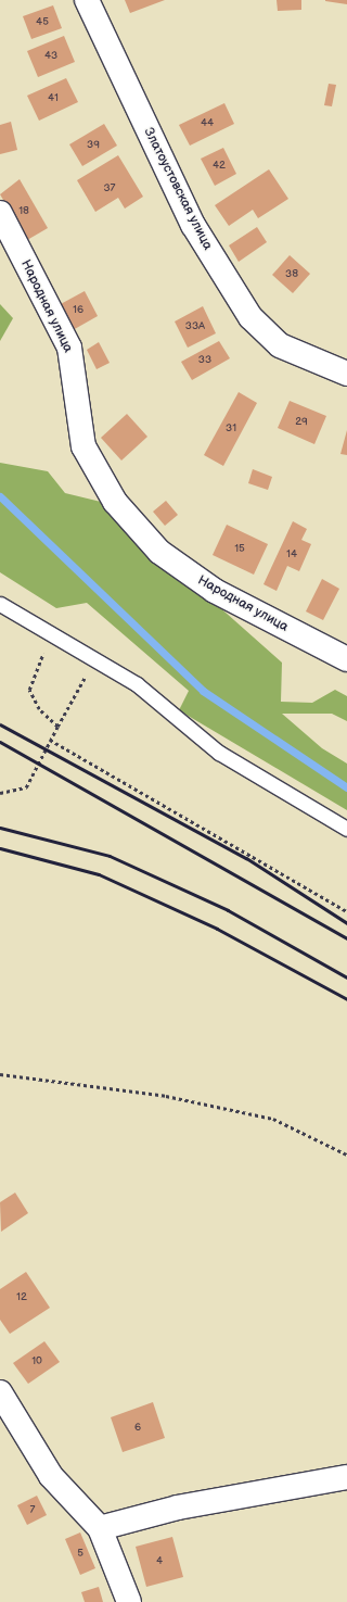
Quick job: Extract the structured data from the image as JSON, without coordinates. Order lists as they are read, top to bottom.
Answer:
{
  "streets": {
    "street": ["Златоустовская улица", "Народная улица"]
  },
  "house_numbers": [
    "45",
    "43",
    "41",
    "44",
    "39",
    "42",
    "37",
    "18",
    "38",
    "16",
    "33А",
    "33",
    "29",
    "31",
    "15",
    "14",
    "12",
    "10",
    "6",
    "7",
    "5",
    "4"
  ]
}
